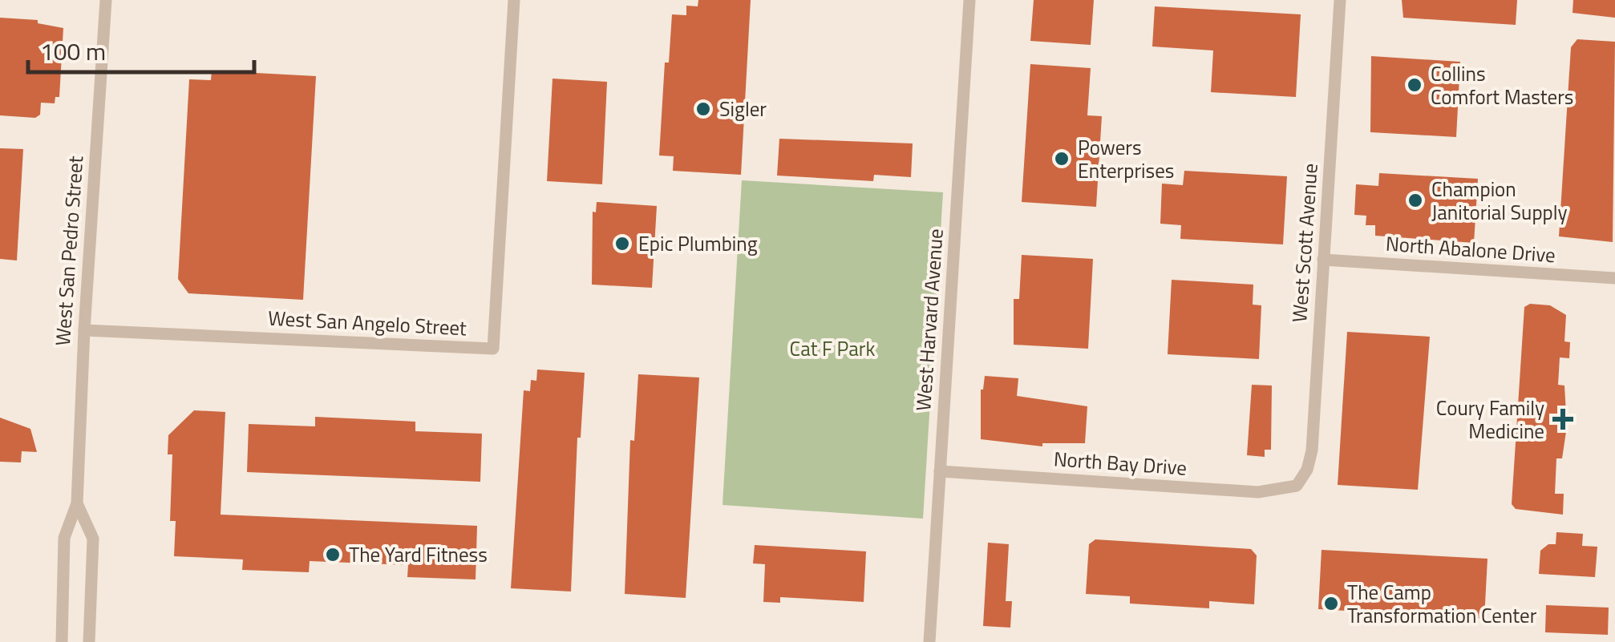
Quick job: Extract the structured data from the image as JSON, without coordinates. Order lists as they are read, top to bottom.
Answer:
{
  "streets": {
    "street": [
      "West Scott Avenue",
      "North Abalone Drive",
      "West San Pedro Street",
      "West Harvard Avenue",
      "West San Angelo Street",
      "North Bay Drive"
    ]
  },
  "crossings": [
    ["West Scott Avenue", "North Abalone Drive"],
    ["West Scott Avenue", "North Bay Drive"],
    ["West San Pedro Street", "West San Angelo Street"],
    ["West Harvard Avenue", "North Bay Drive"]
  ],
  "parks": ["Cat F Park"],
  "places": {
    "other": [
      "Collins Comfort Masters",
      "Sigler",
      "Powers Enterprises",
      "Champion Janitorial Supply",
      "Epic Plumbing",
      "The Yard Fitness",
      "The Camp Transformation Center"
    ],
    "health": ["Coury Family Medicine"]
  },
  "scale_bar": "100 m"
}
